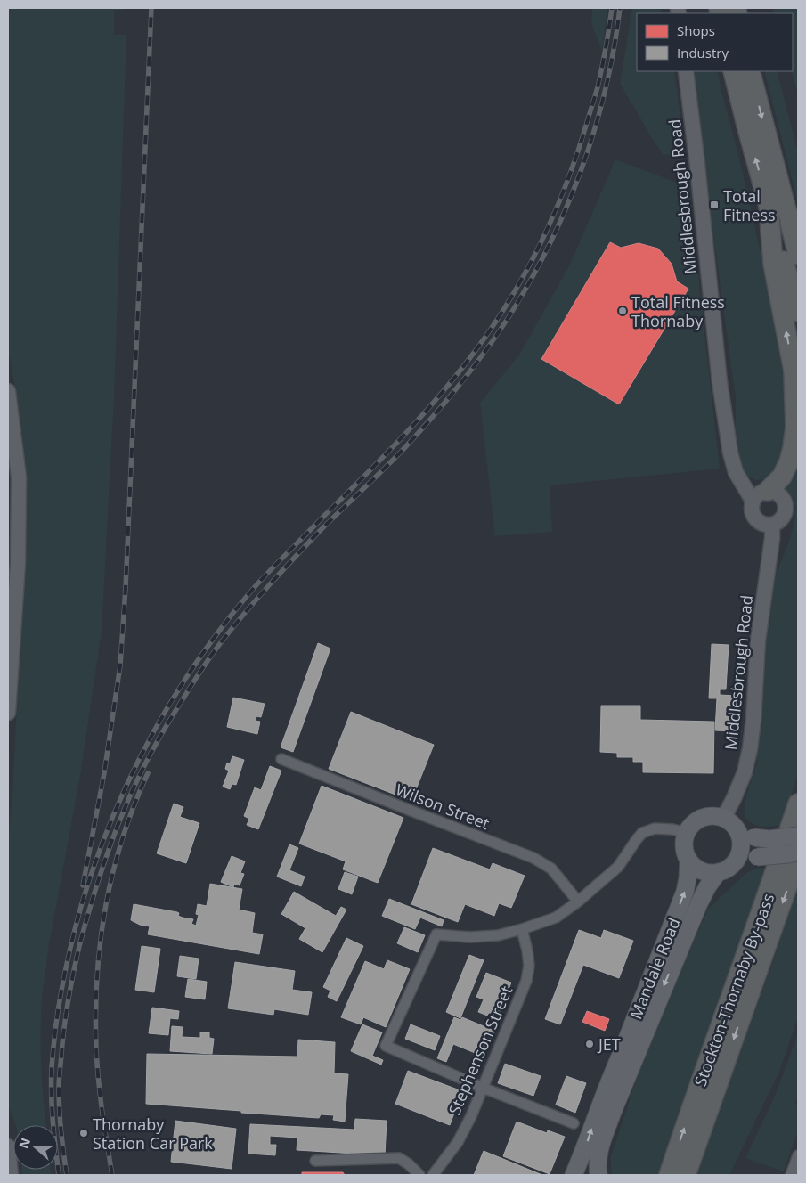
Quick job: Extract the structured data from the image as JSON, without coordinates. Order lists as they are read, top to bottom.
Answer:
{
  "streets": {
    "highway": ["Stockton-Thornaby By-pass"],
    "main road": ["Middlesbrough Road", "Mandale Road"],
    "street": ["Wilson Street", "Stephenson Street"]
  },
  "crossings": [
    ["Middlesbrough Road", "Mandale Road"]
  ],
  "places": {
    "transit": ["Total Fitness"],
    "other": ["Total Fitness Thornaby", "JET", "Thornaby Station Car Park"]
  },
  "legend": ["Shops", "Industry"],
  "north": "left"
}
